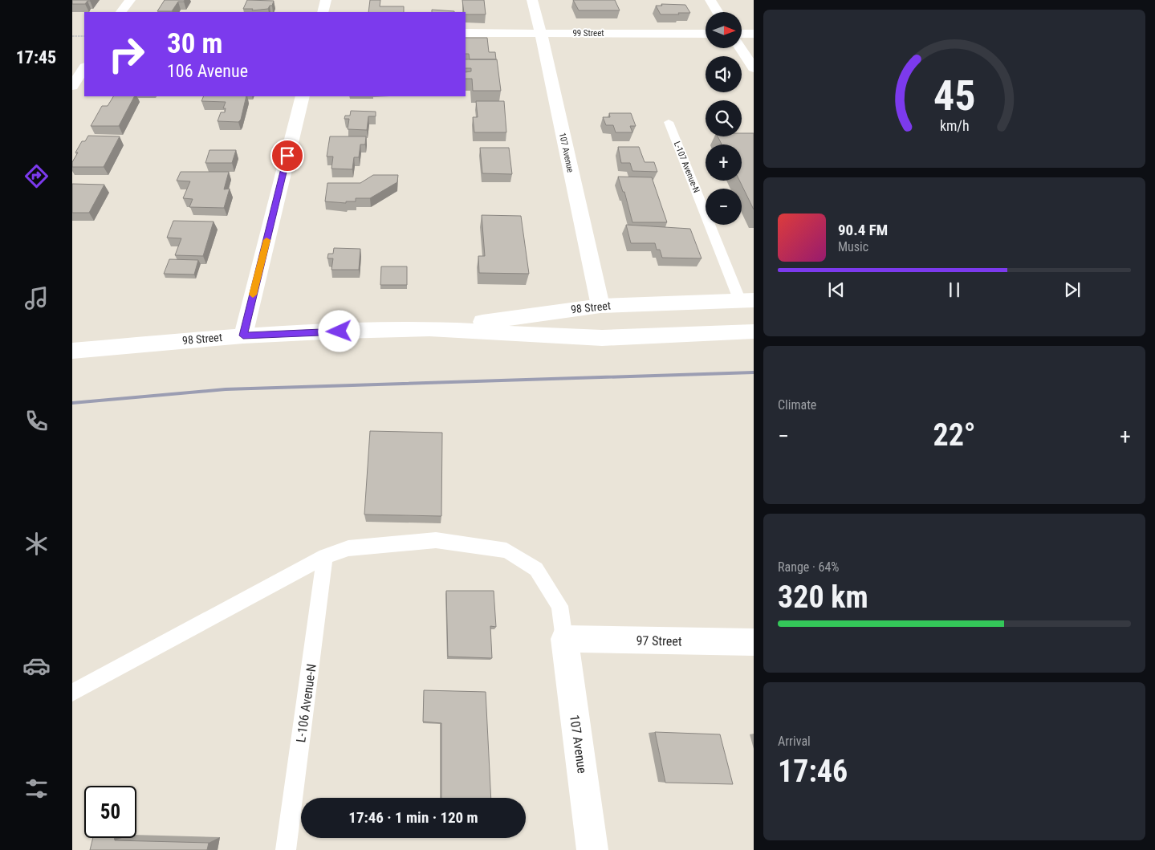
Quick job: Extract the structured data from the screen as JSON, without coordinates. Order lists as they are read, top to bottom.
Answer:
{
  "streets": {
    "street": [
      "99 Street",
      "107 Avenue",
      "98 Street",
      "97 Street"
    ],
    "lane": ["L-107 Avenue-N", "L-106 Avenue-N"]
  },
  "crossings": [
    ["99 Street", "107 Avenue"],
    ["107 Avenue", "98 Street"],
    ["107 Avenue", "97 Street"],
    ["L-107 Avenue-N", "98 Street"]
  ],
  "north": "right",
  "page": {
    "tabs": "17:45",
    "map_buttons": ["+", "−"],
    "turn": ["30 m", "106 Avenue"],
    "song": ["90.4 FM", "Music"],
    "tile": [
      "Climate",
      ["Range · 64%", "320 km"],
      ["Arrival", "17:46"]
    ],
    "heat": ["−", "22°", "+"],
    "limit": "50",
    "trip": "17:46 · 1 min · 120 m",
    "gauge": ["45", "km/h"]
  }
}
